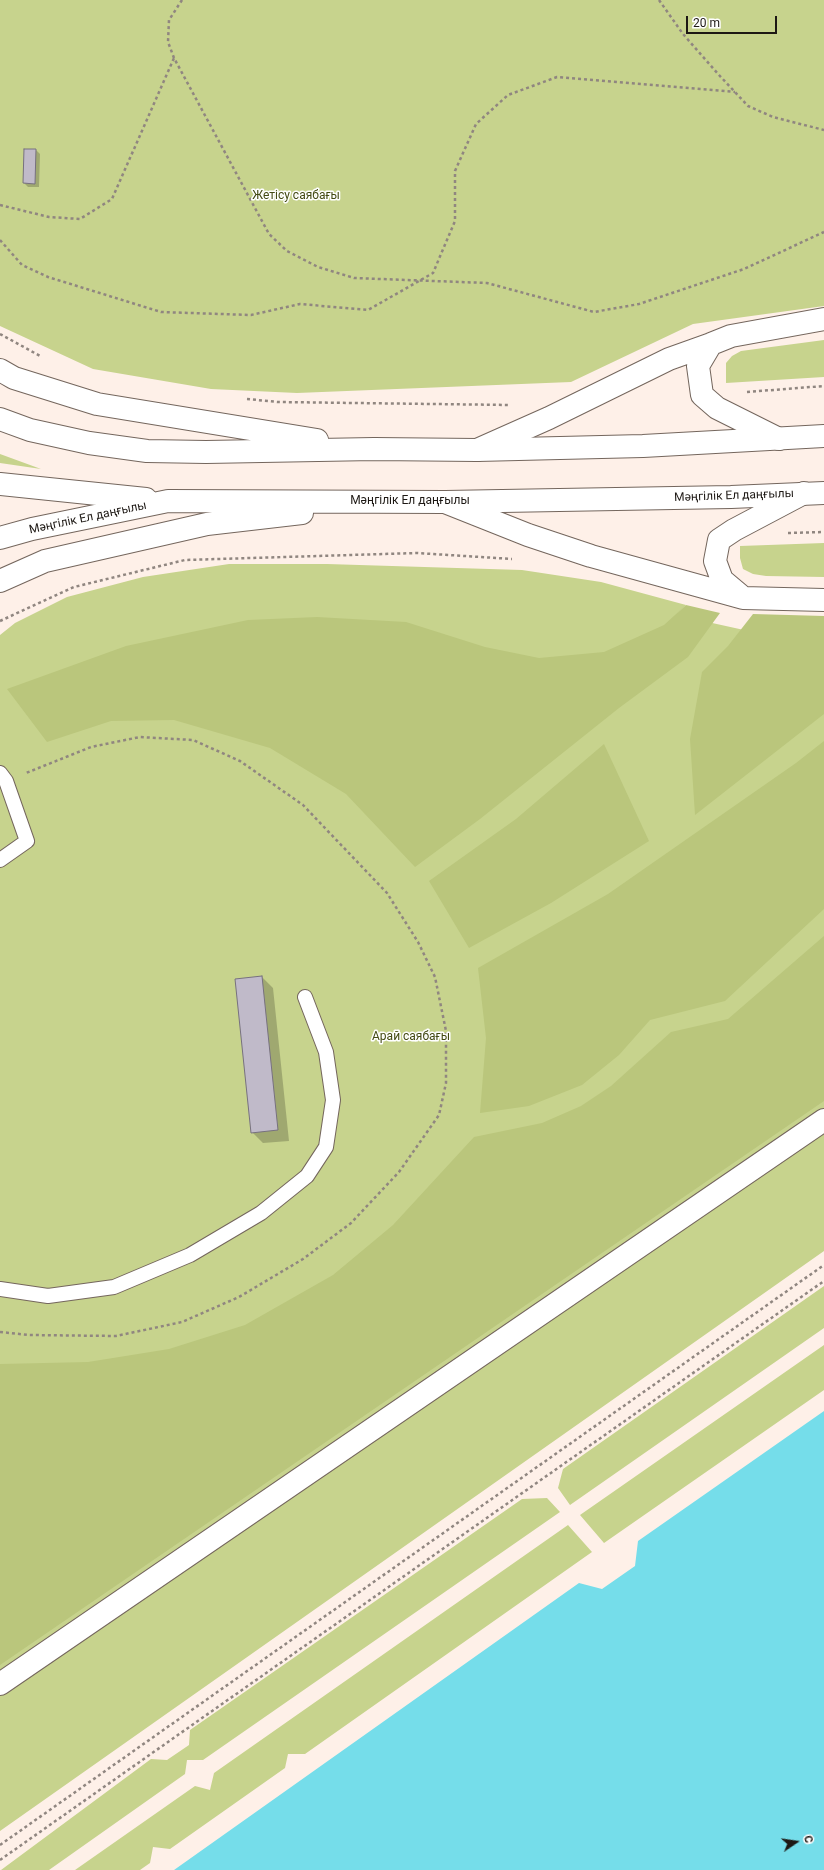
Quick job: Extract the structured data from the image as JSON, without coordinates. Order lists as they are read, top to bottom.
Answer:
{
  "streets": {
    "main road": ["Мәңгілік Ел даңғылы"]
  },
  "parks": ["Жетісу саябағы", "Арай саябағы"],
  "scale_bar": "20 m",
  "north": "right"
}
